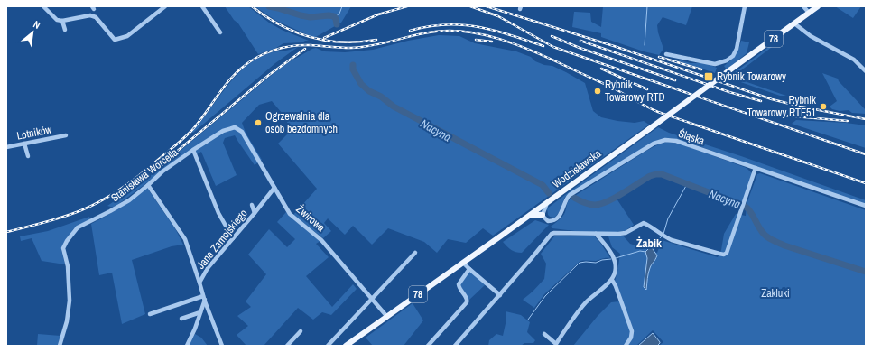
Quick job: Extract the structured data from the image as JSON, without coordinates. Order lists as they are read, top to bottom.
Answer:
{
  "streets": {
    "main road": ["78", "Wodzisławska"],
    "street": [
      "Lotników",
      "Śląska",
      "Stanisława Worcella",
      "Żwirowa",
      "Jana Zamojskiego"
    ]
  },
  "crossings": [
    ["Wodzisławska", "Żwirowa"],
    ["Stanisława Worcella", "Żwirowa"],
    ["Żwirowa", "Jana Zamojskiego"]
  ],
  "districts": ["Żabik"],
  "water": ["Nacyna"],
  "parks": ["Zakluki"],
  "places": {
    "transit": ["Rybnik Towarowy"],
    "other": ["Rybnik Towarowy RTD", "Rybnik Towarowy RTF51", "Ogrzewalnia dla osób bezdomnych"]
  },
  "north": "top right"
}
